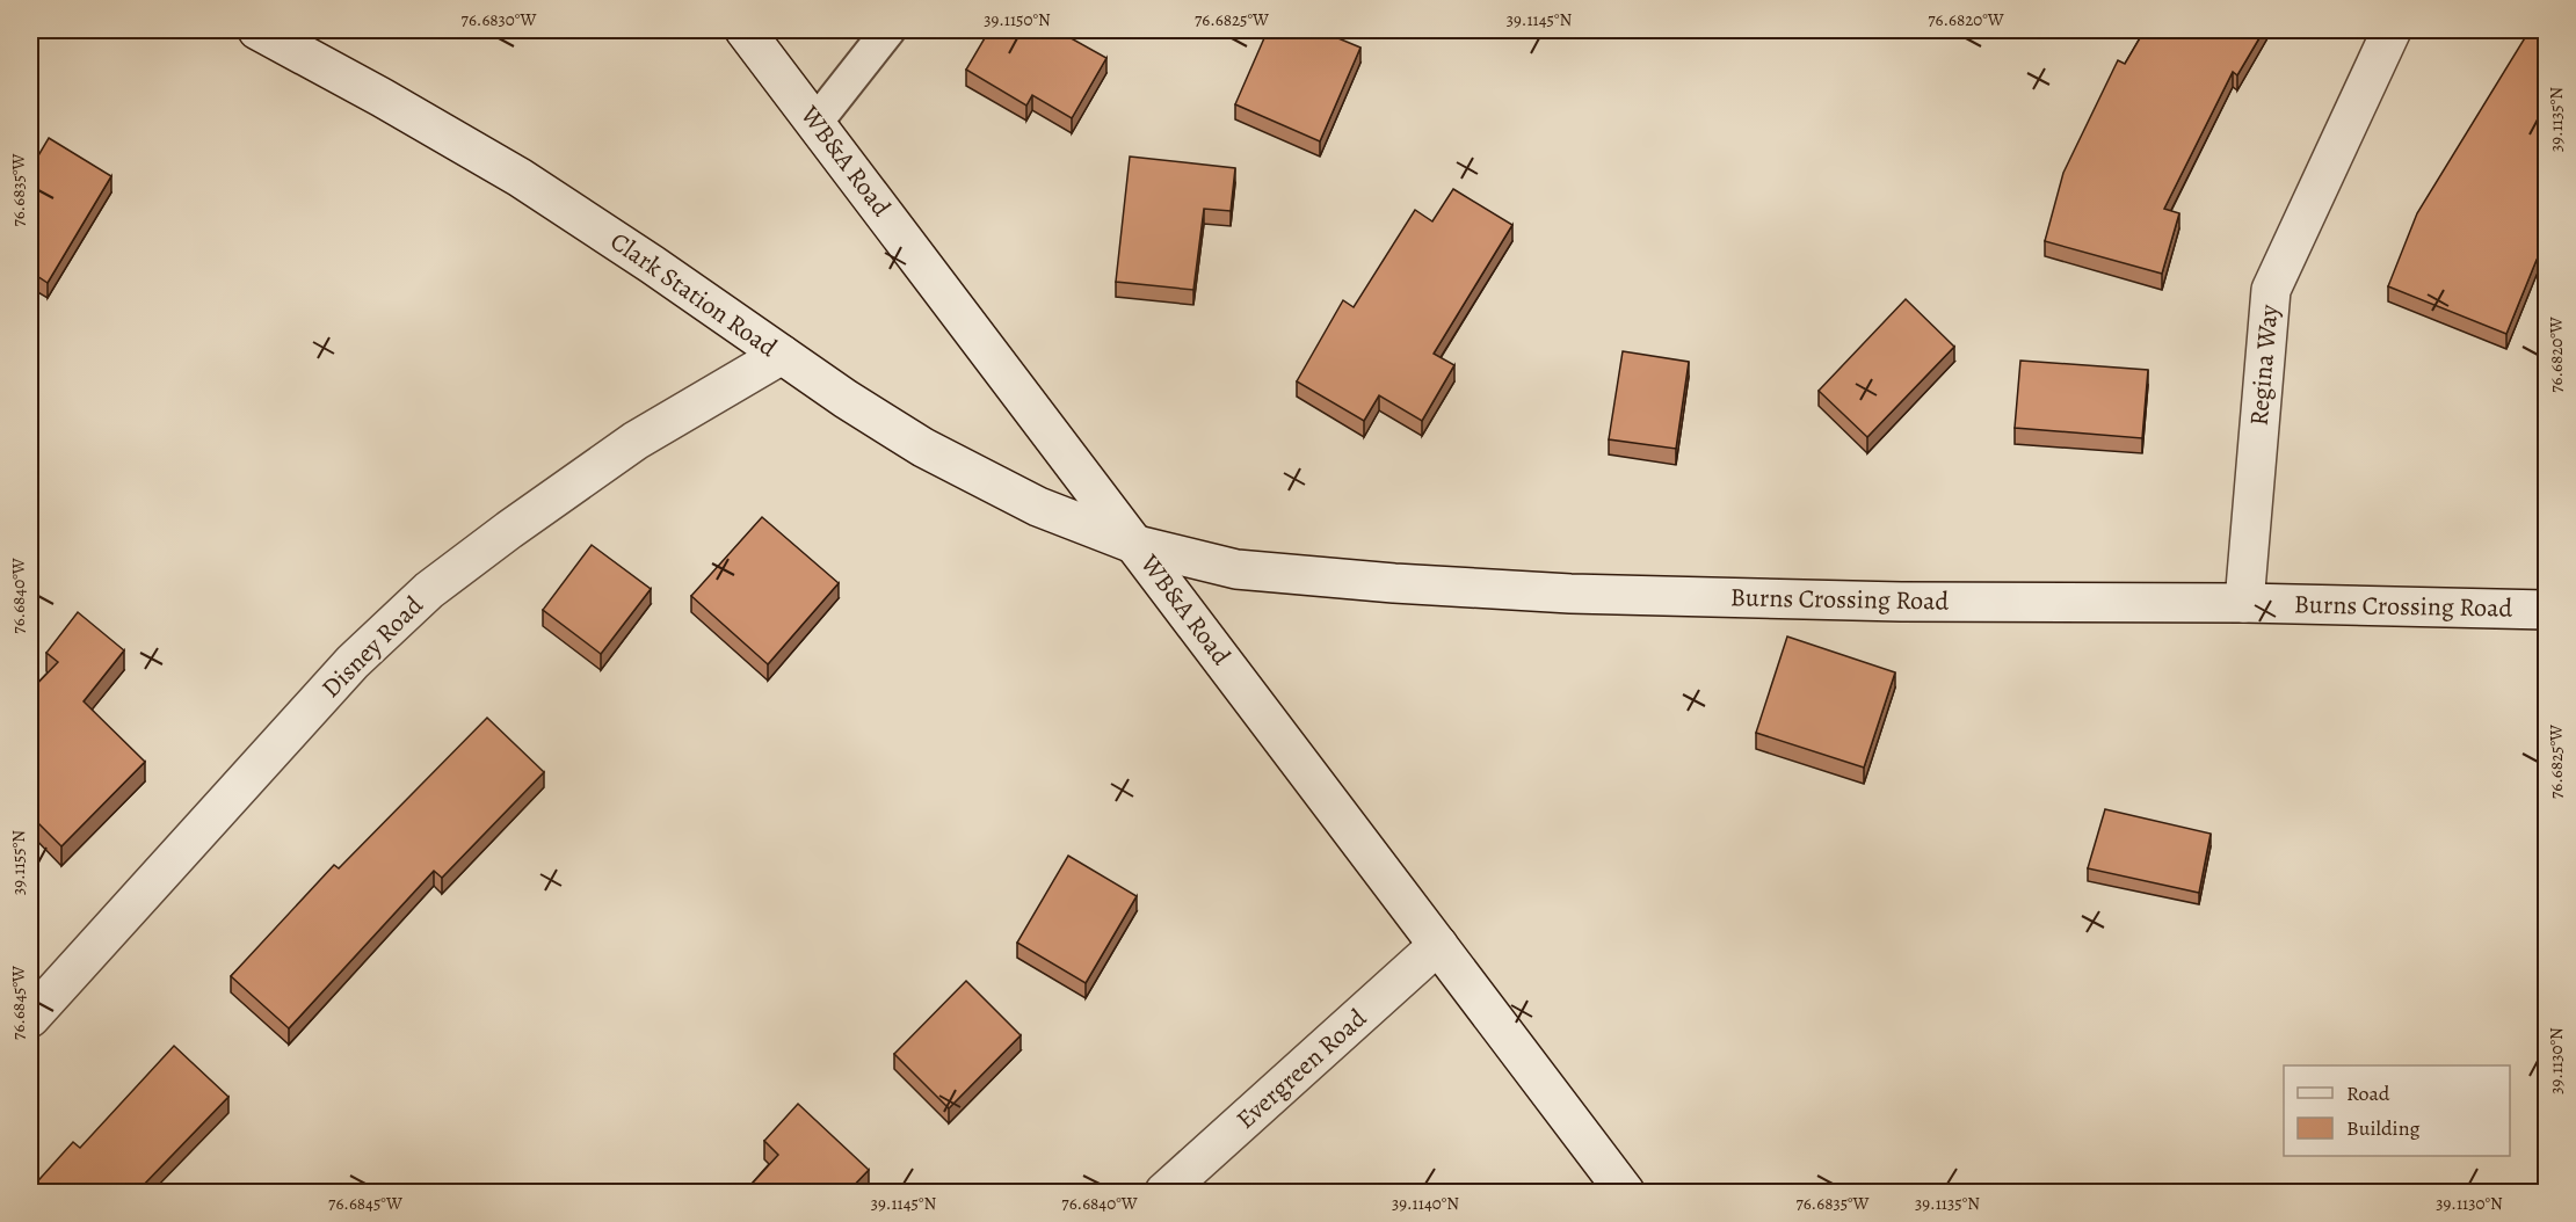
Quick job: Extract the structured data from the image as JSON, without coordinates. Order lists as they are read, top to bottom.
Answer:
{
  "streets": {
    "street": [
      "WB&A Road",
      "Clark Station Road",
      "Regina Way",
      "Burns Crossing Road",
      "Disney Road",
      "Evergreen Road"
    ]
  },
  "crossings": [
    ["WB&A Road", "Clark Station Road"],
    ["WB&A Road", "Burns Crossing Road"],
    ["WB&A Road", "Evergreen Road"],
    ["Clark Station Road", "Burns Crossing Road"],
    ["Clark Station Road", "Disney Road"],
    ["Regina Way", "Burns Crossing Road"]
  ],
  "legend": ["Road", "Building"],
  "coordinates": [
    "76.6830°W",
    "39.1150°N",
    "76.6825°W",
    "39.1145°N",
    "76.6820°W",
    "39.1135°N",
    "76.6835°W",
    "76.6840°W",
    "39.1155°N",
    "76.6845°W",
    "39.1130°N",
    "39.1140°N"
  ]
}
